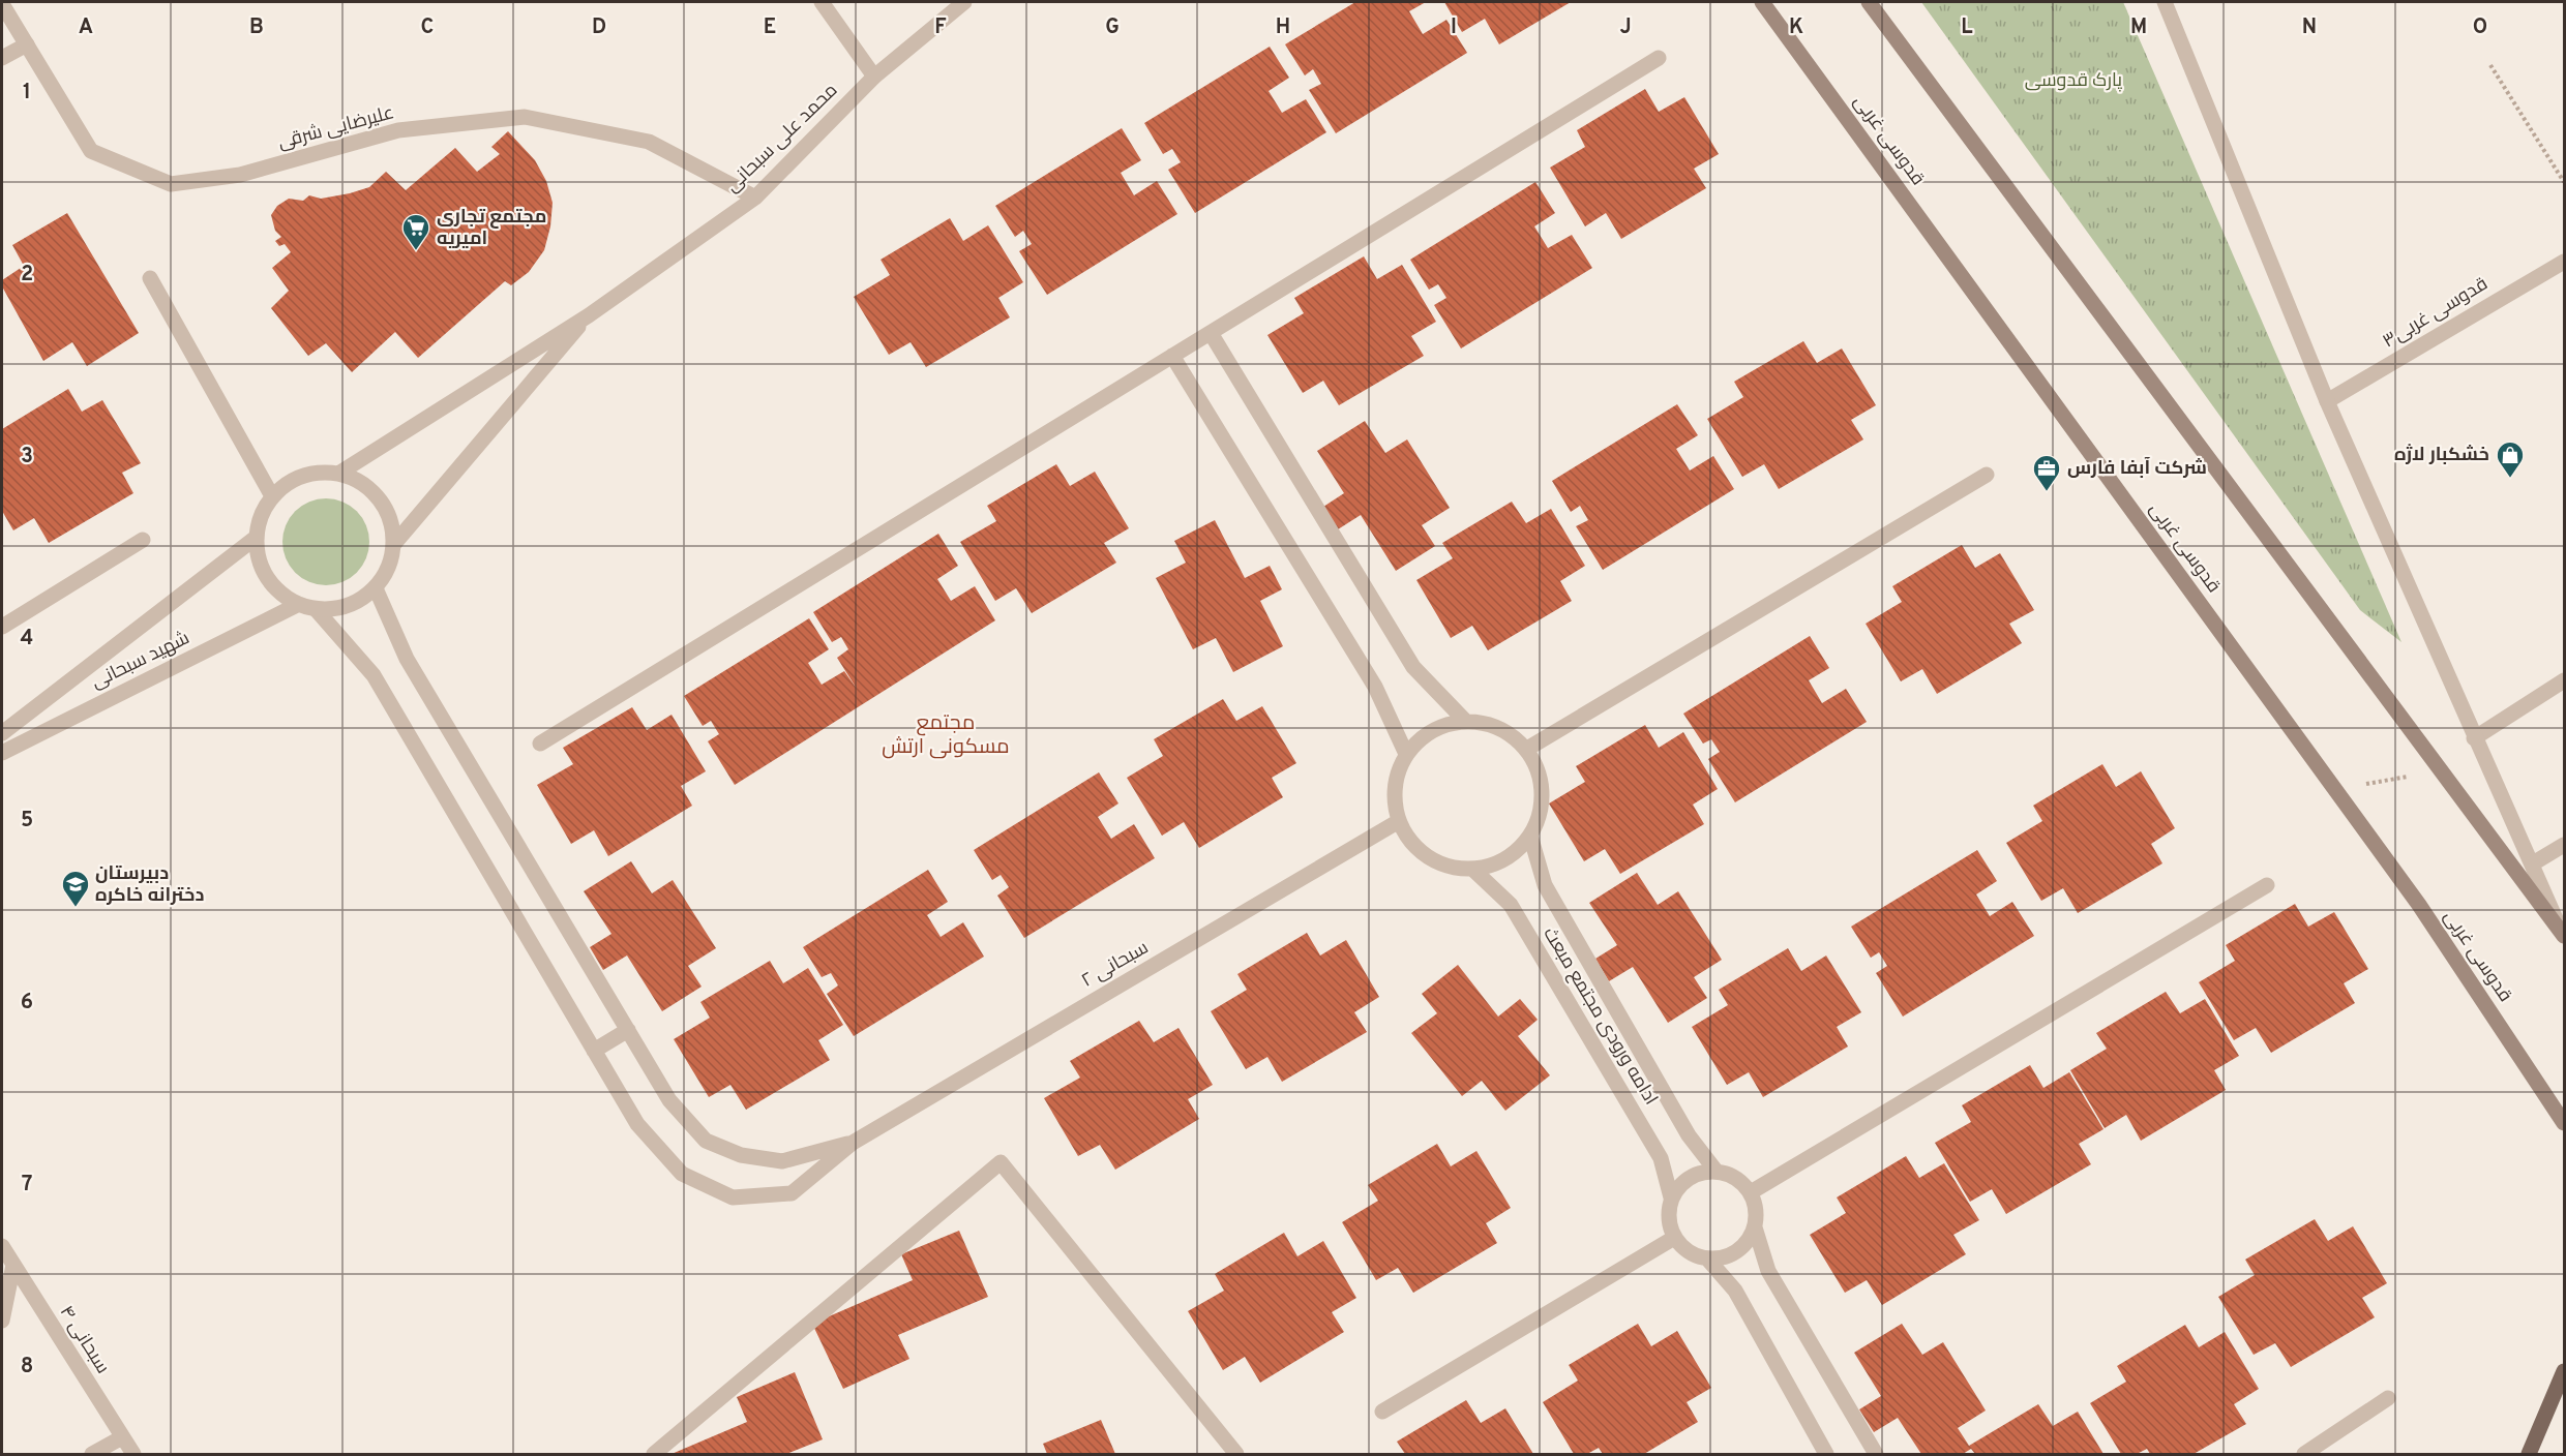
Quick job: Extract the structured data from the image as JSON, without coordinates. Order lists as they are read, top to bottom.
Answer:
{
  "streets": {
    "main road": ["قدوسی غربی"],
    "street": [
      "علیرضایی شرقی",
      "محمد علی سبحانی",
      "قدوسی غربی۳",
      "شهید سبحانی",
      "سبحانی ۲",
      "ادامه ورودی مجتمع مبعث",
      "سبحانی ۴"
    ]
  },
  "crossings": [
    ["علیرضایی شرقی", "محمد علی سبحانی"],
    ["محمد علی سبحانی", "شهید سبحانی"],
    ["سبحانی ۲", "ادامه ورودی مجتمع مبعث"]
  ],
  "districts": ["مجتمع مسکونی ارتش"],
  "parks": ["پارک قدوسی"],
  "places": {
    "supermarket": ["مجتمع تجاری امیریه"],
    "shop": ["خشکبار لاژه"],
    "office": ["شرکت آبفا فارس"],
    "school or university": ["دبیرستان دخترانه خاکره"]
  },
  "grid": {
    "columns": [
      "A",
      "B",
      "C",
      "D",
      "E",
      "F",
      "G",
      "H",
      "I",
      "J",
      "K",
      "L",
      "M",
      "N",
      "O"
    ],
    "rows": [
      "1",
      "2",
      "3",
      "4",
      "5",
      "6",
      "7",
      "8"
    ]
  }
}
